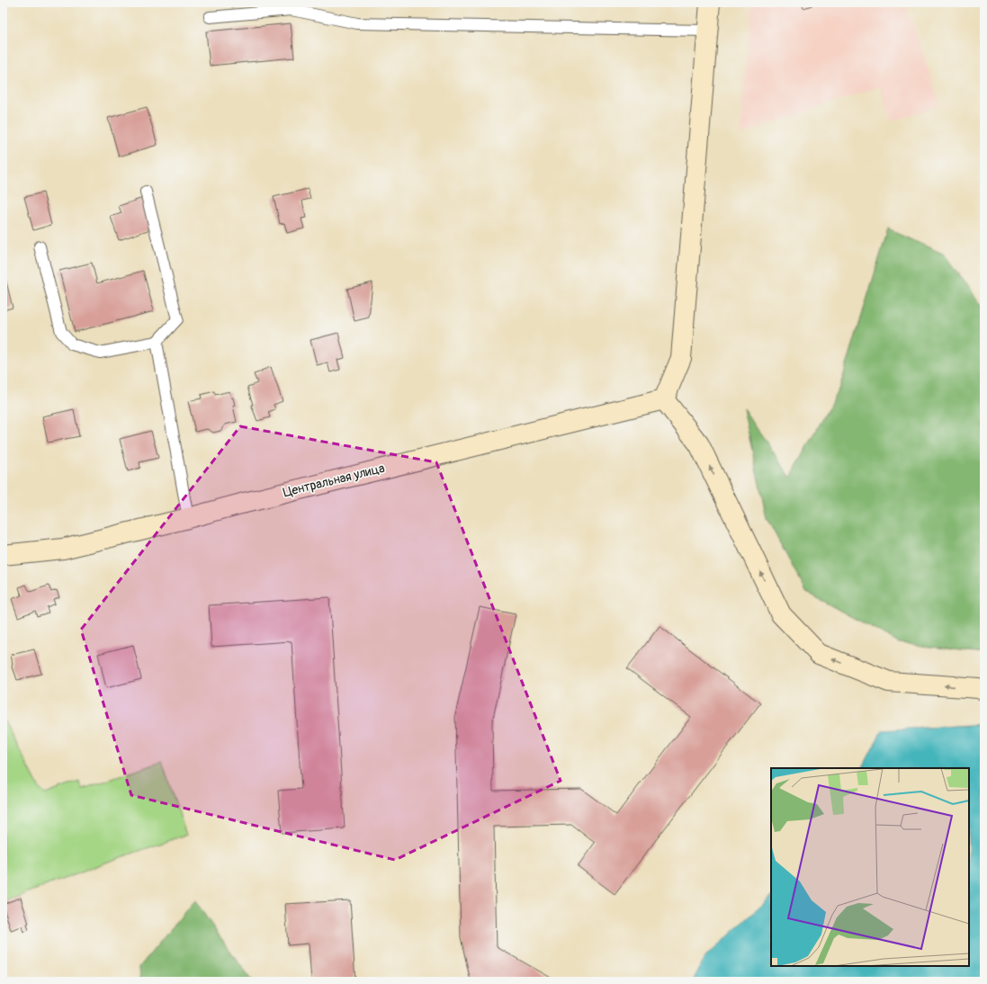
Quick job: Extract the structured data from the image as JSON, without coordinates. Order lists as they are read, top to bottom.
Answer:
{
  "streets": {
    "main road": ["Центральная улица"]
  }
}
